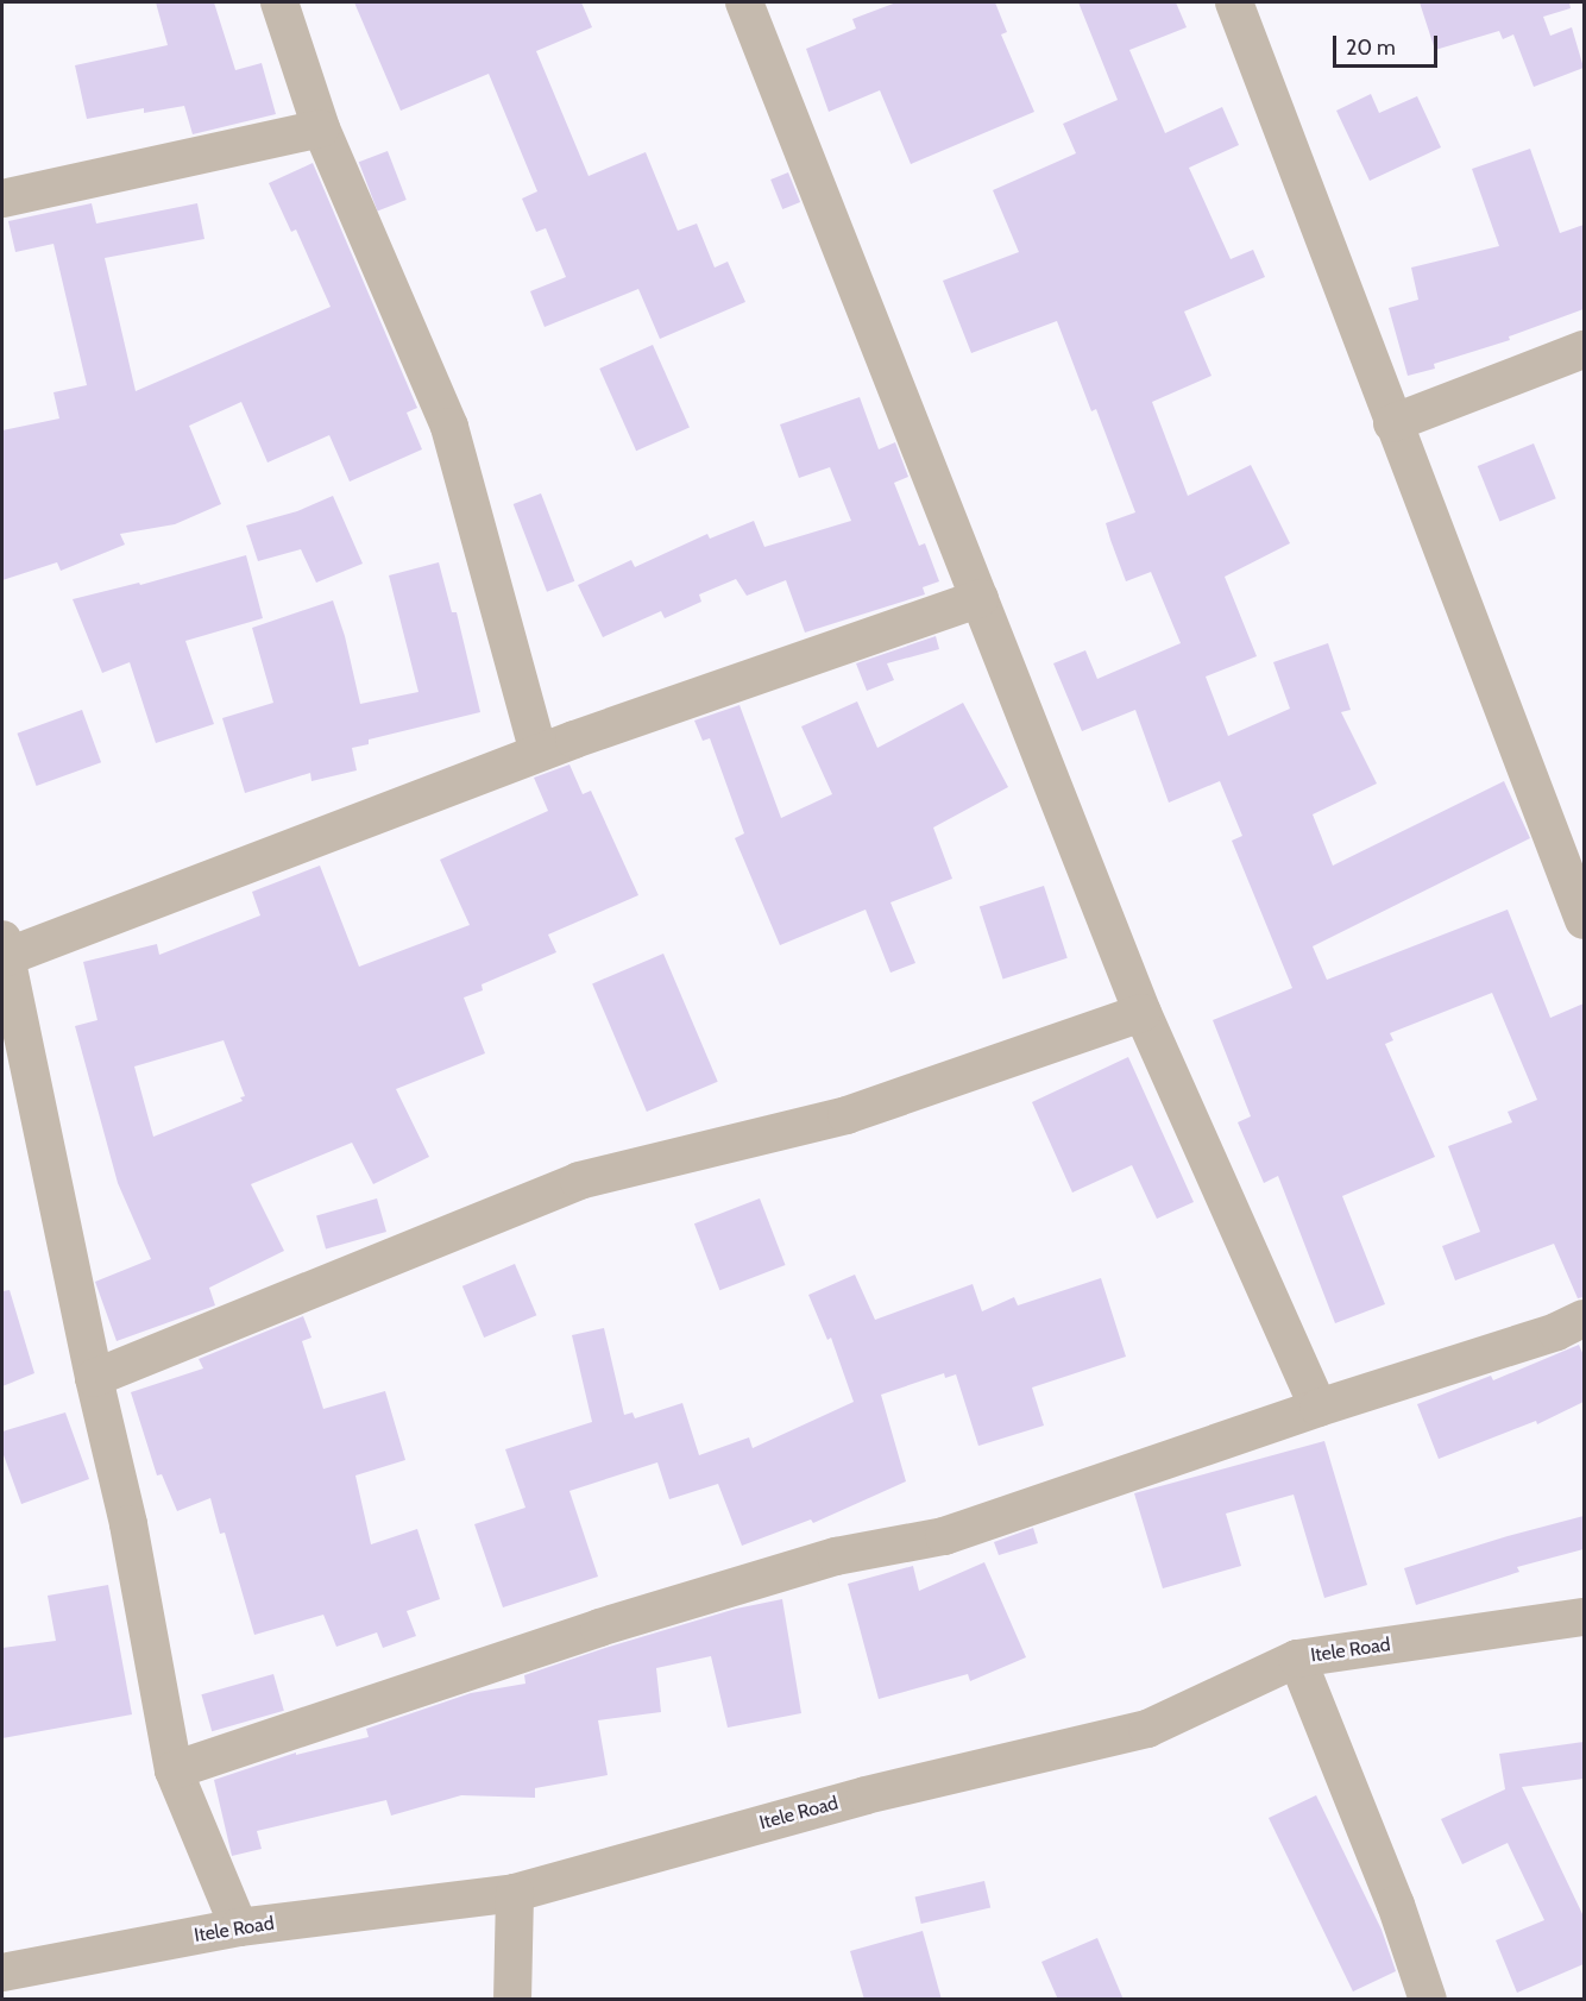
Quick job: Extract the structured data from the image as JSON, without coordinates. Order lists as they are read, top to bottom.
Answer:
{
  "streets": {
    "street": ["Itele Road"]
  },
  "scale_bar": "20 m"
}
